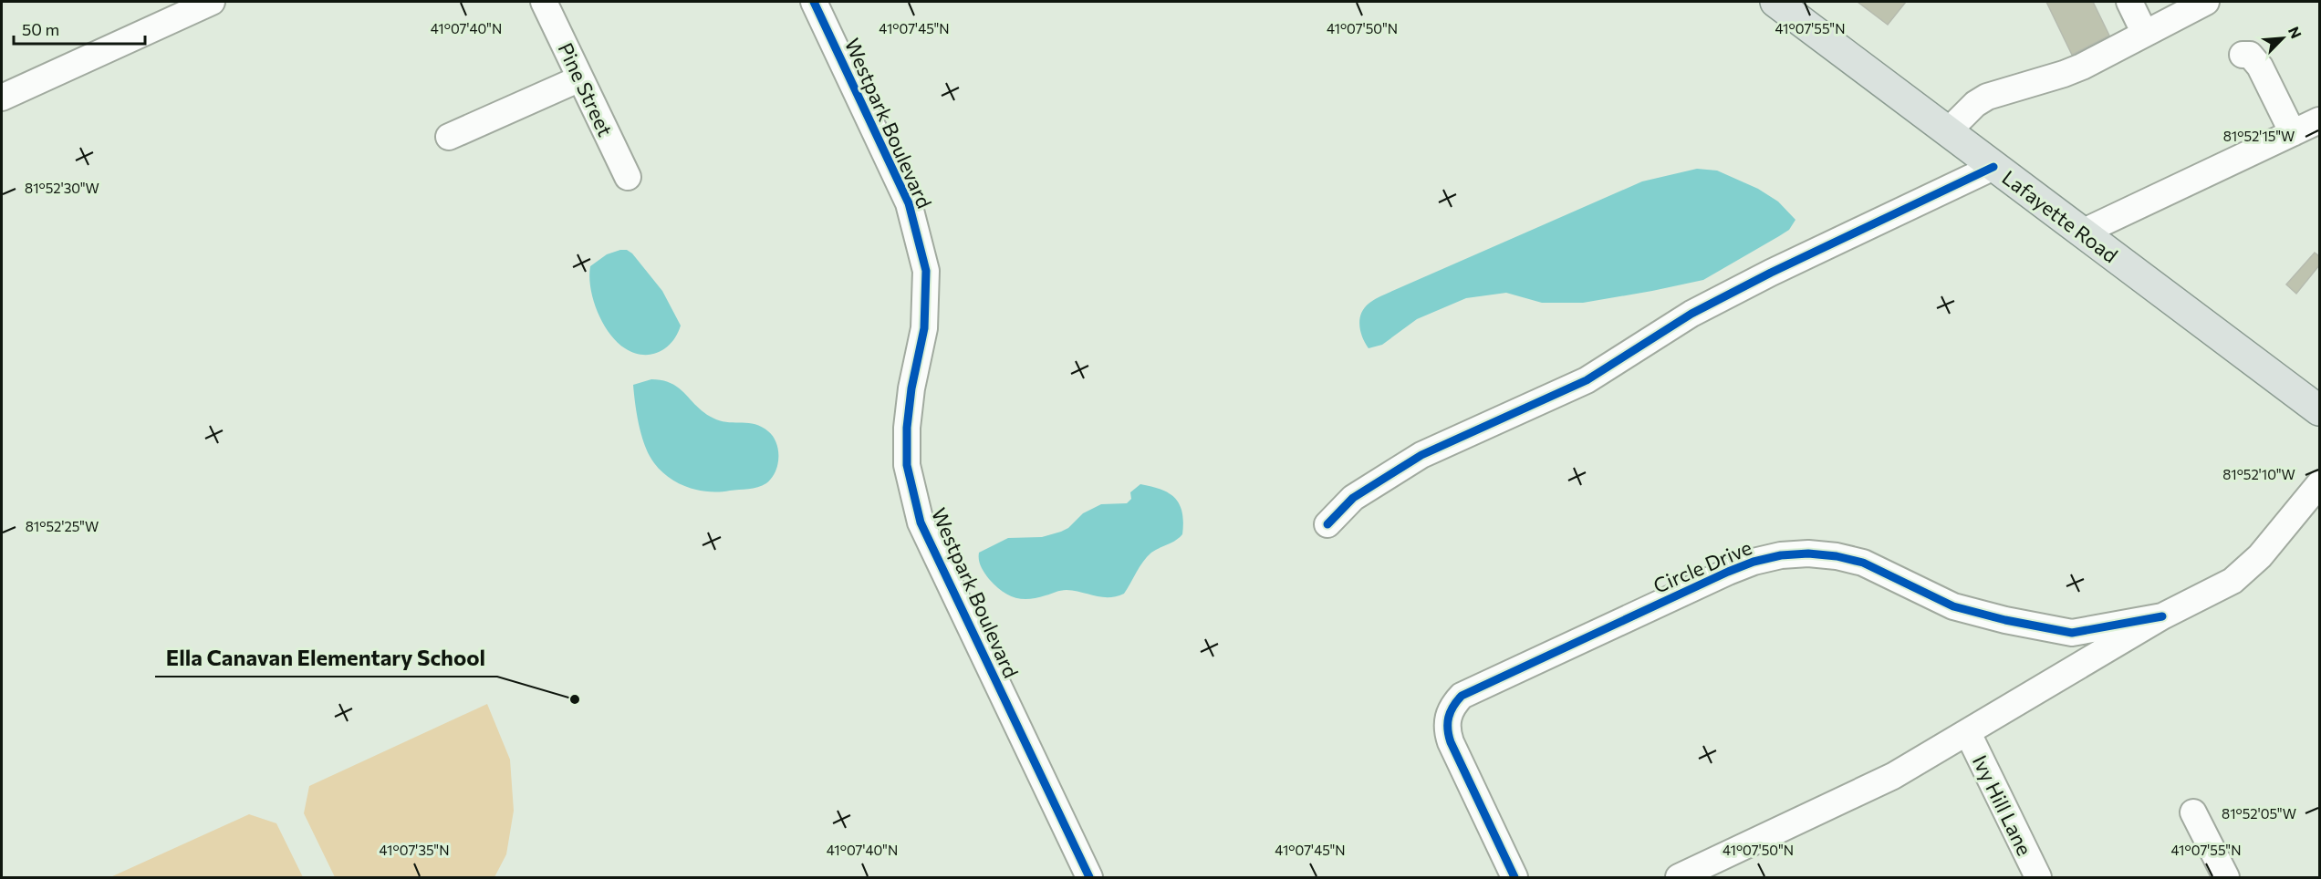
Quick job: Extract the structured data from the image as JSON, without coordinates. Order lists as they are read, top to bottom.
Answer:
{
  "streets": {
    "main road": ["Lafayette Road"],
    "street": [
      "Pine Street",
      "Westpark Boulevard",
      "Circle Drive",
      "Ivy Hill Lane"
    ]
  },
  "crossings": [
    ["Circle Drive", "Ivy Hill Lane"]
  ],
  "places": ["Ella Canavan Elementary School"],
  "scale_bar": "50 m",
  "north": "top right",
  "coordinates": [
    "41°07'40\"N",
    "41°07'45\"N",
    "41°07'50\"N",
    "41°07'55\"N",
    "81°52'15\"W",
    "81°52'30\"W",
    "81°52'10\"W",
    "81°52'25\"W",
    "81°52'05\"W",
    "41°07'35\"N"
  ]
}
